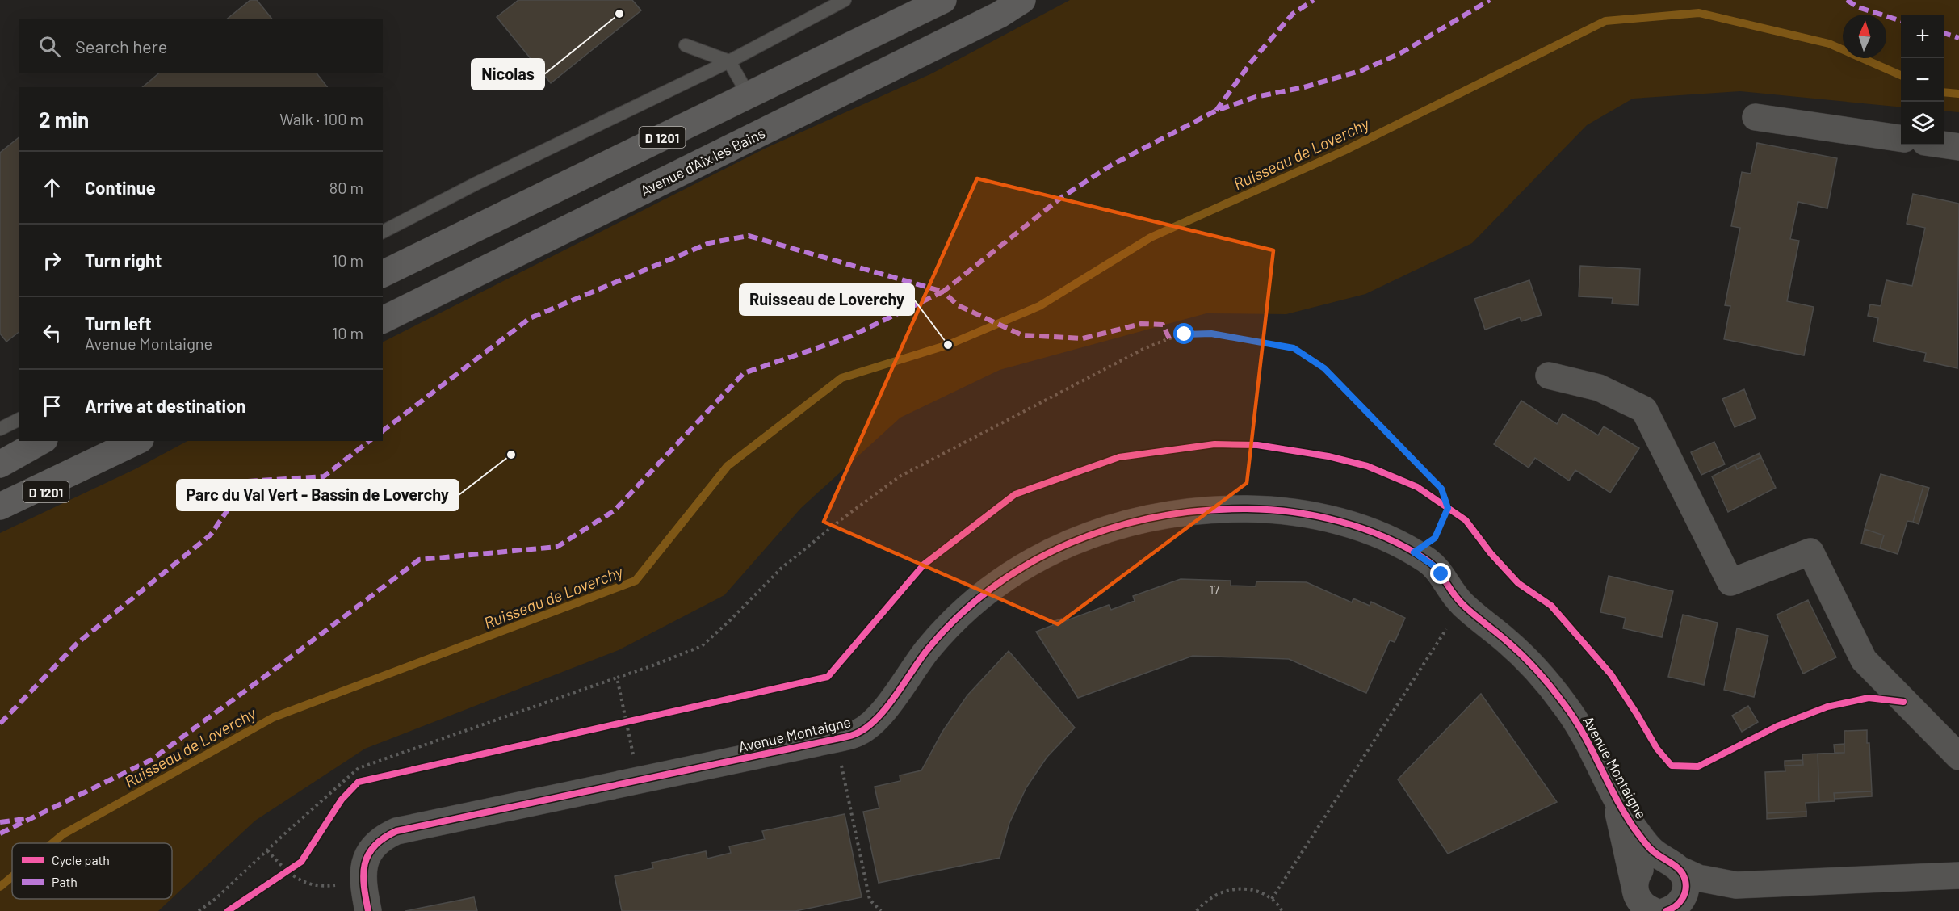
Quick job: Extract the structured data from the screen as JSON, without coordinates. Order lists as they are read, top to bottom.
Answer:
{
  "streets": {
    "main road": ["D 1201", "Avenue d'Aix les Bains"],
    "street": ["Avenue Montaigne"]
  },
  "water": ["Ruisseau de Loverchy"],
  "places": ["Nicolas", "Ruisseau de Loverchy", "Parc du Val Vert - Bassin de Loverchy"],
  "house_numbers": ["17"],
  "legend": ["Cycle path", "Path"],
  "north": "top",
  "page": {
    "map_buttons": ["+", "−"],
    "search": "Search here",
    "heading": ["2 min", "Walk · 100 m"],
    "list": [
      ["Continue", "80 m"],
      ["Turn right", "10 m"],
      ["Turn left", "Avenue Montaigne", "10 m"],
      "Arrive at destination"
    ]
  }
}
